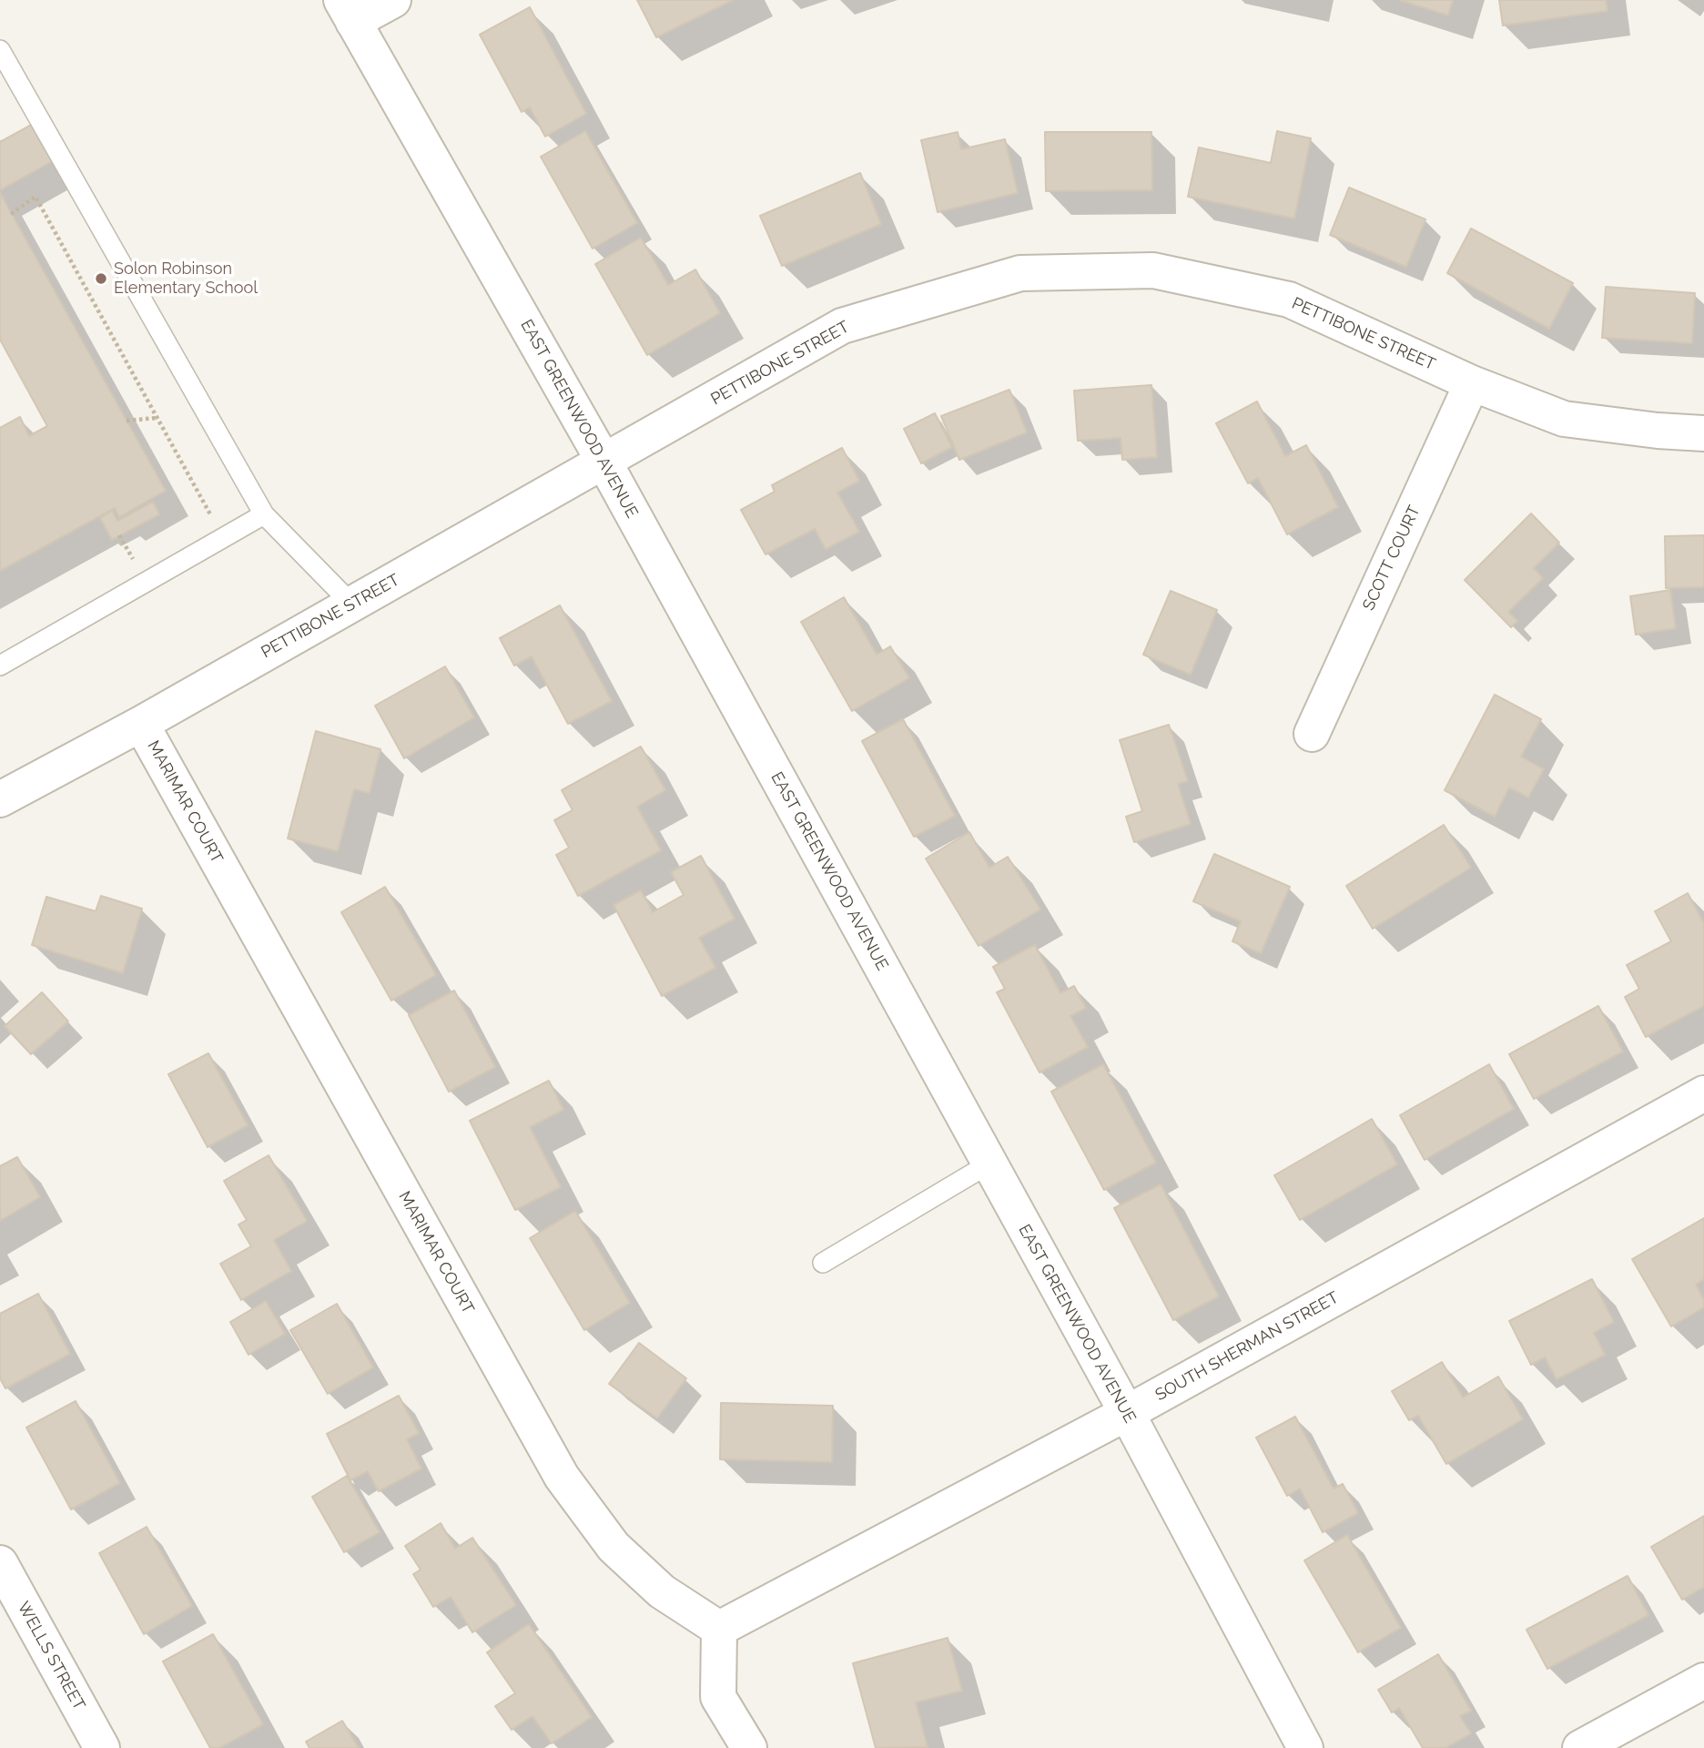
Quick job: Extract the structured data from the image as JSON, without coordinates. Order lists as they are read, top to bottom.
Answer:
{
  "streets": {
    "street": [
      "PETTIBONE STREET",
      "EAST GREENWOOD AVENUE",
      "SCOTT COURT",
      "MARIMAR COURT",
      "SOUTH SHERMAN STREET",
      "WELLS STREET"
    ]
  },
  "crossings": [
    ["PETTIBONE STREET", "EAST GREENWOOD AVENUE"],
    ["PETTIBONE STREET", "SCOTT COURT"],
    ["PETTIBONE STREET", "MARIMAR COURT"],
    ["EAST GREENWOOD AVENUE", "SOUTH SHERMAN STREET"],
    ["MARIMAR COURT", "SOUTH SHERMAN STREET"]
  ],
  "places": ["Solon Robinson Elementary School"]
}
